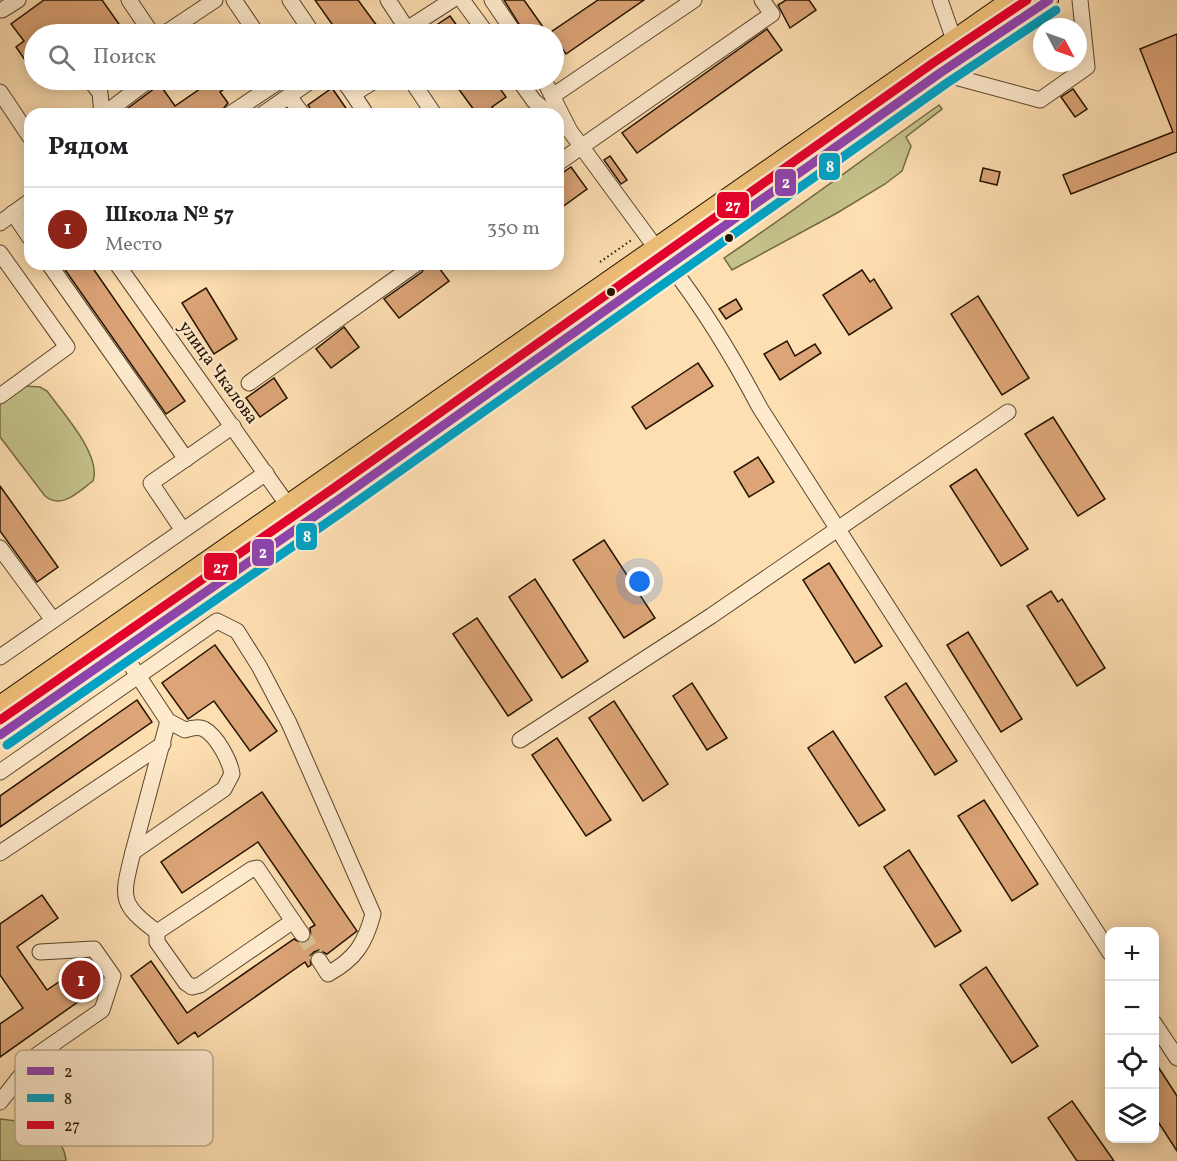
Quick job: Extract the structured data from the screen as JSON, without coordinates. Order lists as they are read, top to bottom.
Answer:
{
  "streets": {
    "street": ["улица Чкалова"]
  },
  "lines": ["transit line 2", "transit line 27", "transit line 8"],
  "legend": ["2", "8", "27"],
  "north": "bottom right",
  "page": {
    "search": "Поиск",
    "heading": "Рядом",
    "list": [
      {
        "mark": "1",
        "name": "Школа № 57",
        "note": "Место",
        "value": "350 m"
      }
    ],
    "map_buttons": ["+", "−"],
    "pins": "1"
  }
}
